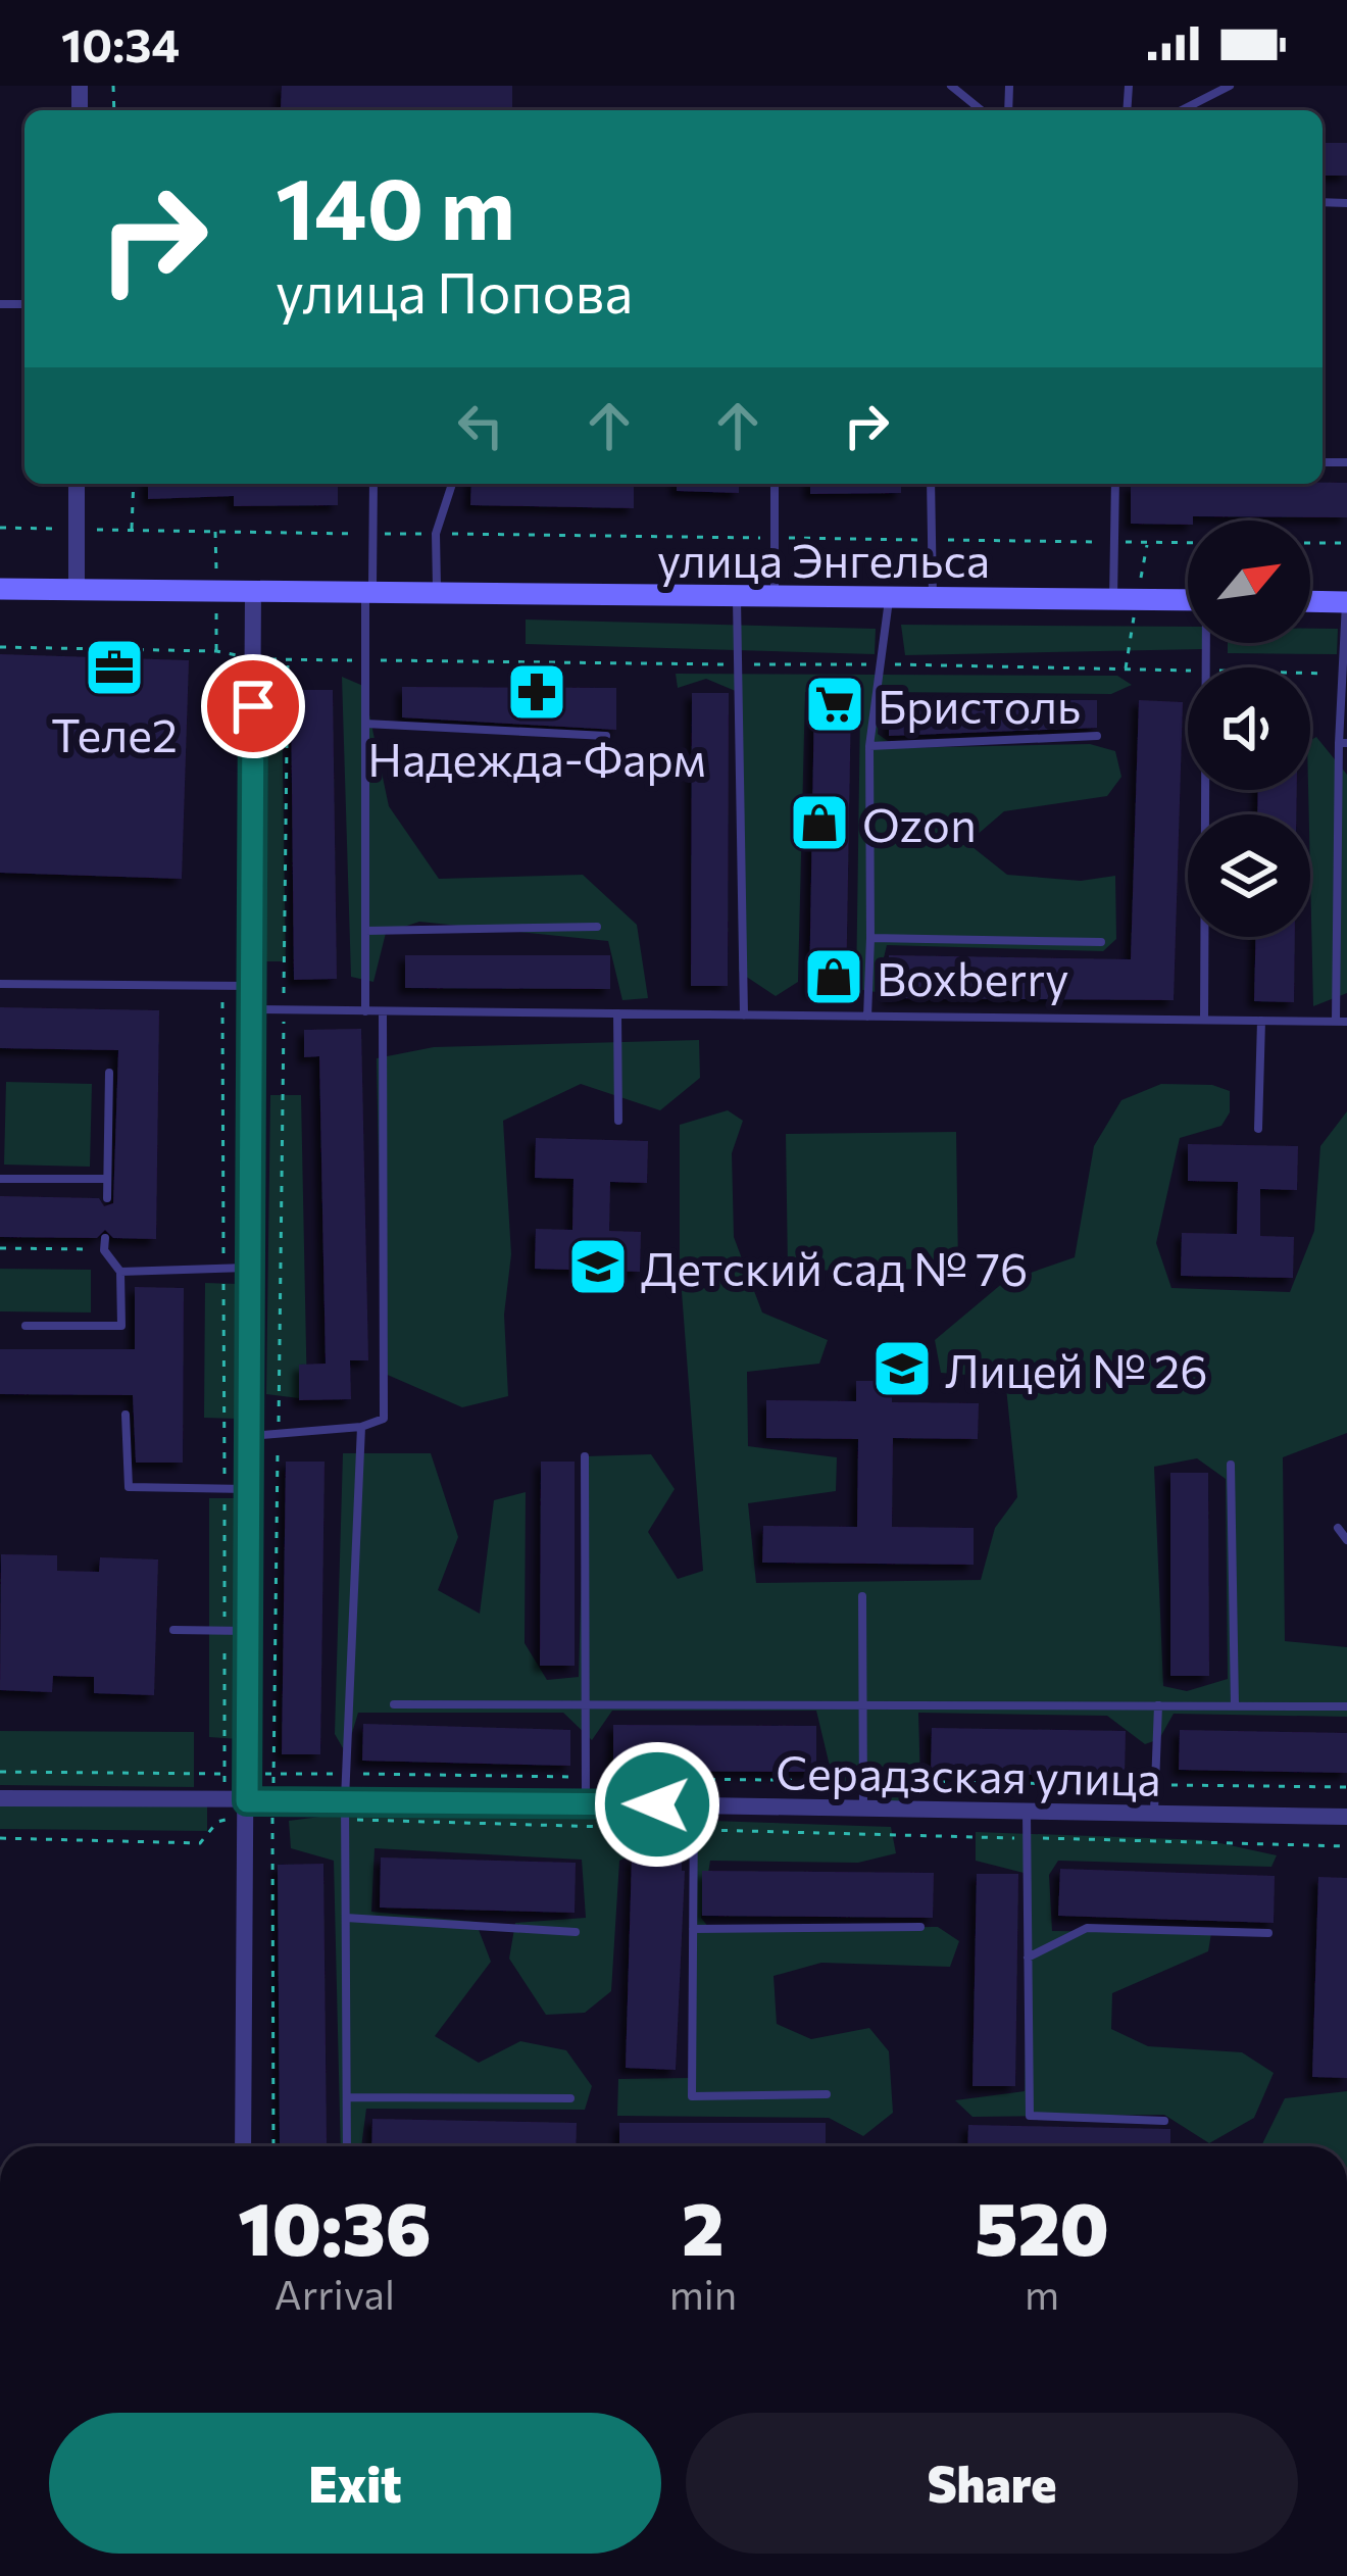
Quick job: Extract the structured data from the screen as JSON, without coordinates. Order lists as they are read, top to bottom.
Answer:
{
  "streets": {
    "main road": ["улица Энгельса"],
    "street": ["Серадзская улица"]
  },
  "places": {
    "office": ["Теле2"],
    "pharmacy": ["Надежда-Фарм"],
    "supermarket": ["Бристоль"],
    "shop": ["Ozon", "Boxberry"],
    "school or university": ["Детский сад № 76", "Лицей № 26"]
  },
  "north": "top right",
  "page": {
    "status": "10:34",
    "turn": ["140 m", "улица Попова"],
    "eta": [
      "10:36",
      "Arrival",
      "2",
      "min",
      "520",
      "m"
    ],
    "buttons": ["Exit", "Share"]
  }
}
